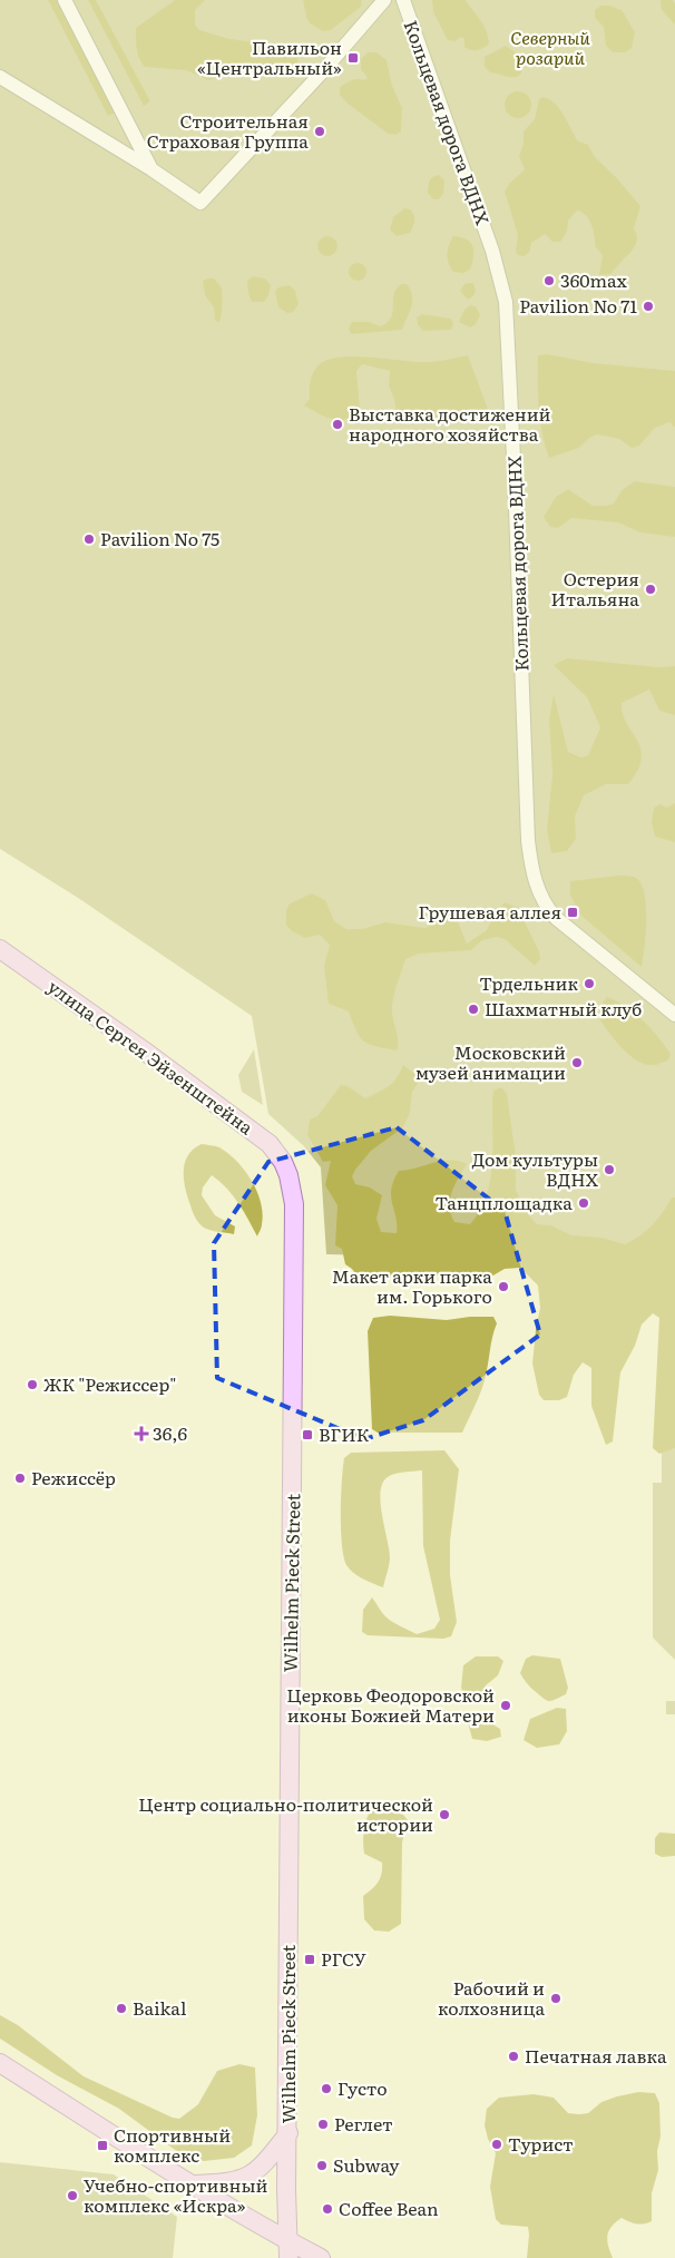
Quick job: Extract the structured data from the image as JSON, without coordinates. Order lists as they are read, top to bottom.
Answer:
{
  "streets": {
    "main road": ["улица Сергея Эйзенштейна", "Wilhelm Pieck Street"],
    "street": ["Кольцевая дорога ВДНХ"]
  },
  "crossings": [
    ["улица Сергея Эйзенштейна", "Wilhelm Pieck Street"]
  ],
  "parks": ["Северный розарий"],
  "places": {
    "transit": [
      "Павильон «Центральный»",
      "Грушевая аллея",
      "ВГИК",
      "РГСУ",
      "Спортивный комплекс"
    ],
    "other": [
      "Строительная Страховая Группа",
      "360max",
      "Pavilion No 71",
      "Выставка достижений народного хозяйства",
      "Pavilion No 75",
      "Остерия Итальяна",
      "Трдельник",
      "Шахматный клуб",
      "Московский музей анимации",
      "Дом культуры ВДНХ",
      "Танцплощадка",
      "Макет арки парка им. Горького",
      "ЖК \"Режиссер\"",
      "Режиссёр",
      "Церковь Феодоровской иконы Божией Матери",
      "Центр социально-политической истории",
      "Рабочий и колхозница",
      "Baikal",
      "Печатная лавка",
      "Густо",
      "Реглет",
      "Турист",
      "Subway",
      "Учебно-спортивный комплекс «Искра»",
      "Coffee Bean"
    ],
    "health": ["36,6"]
  }
}
